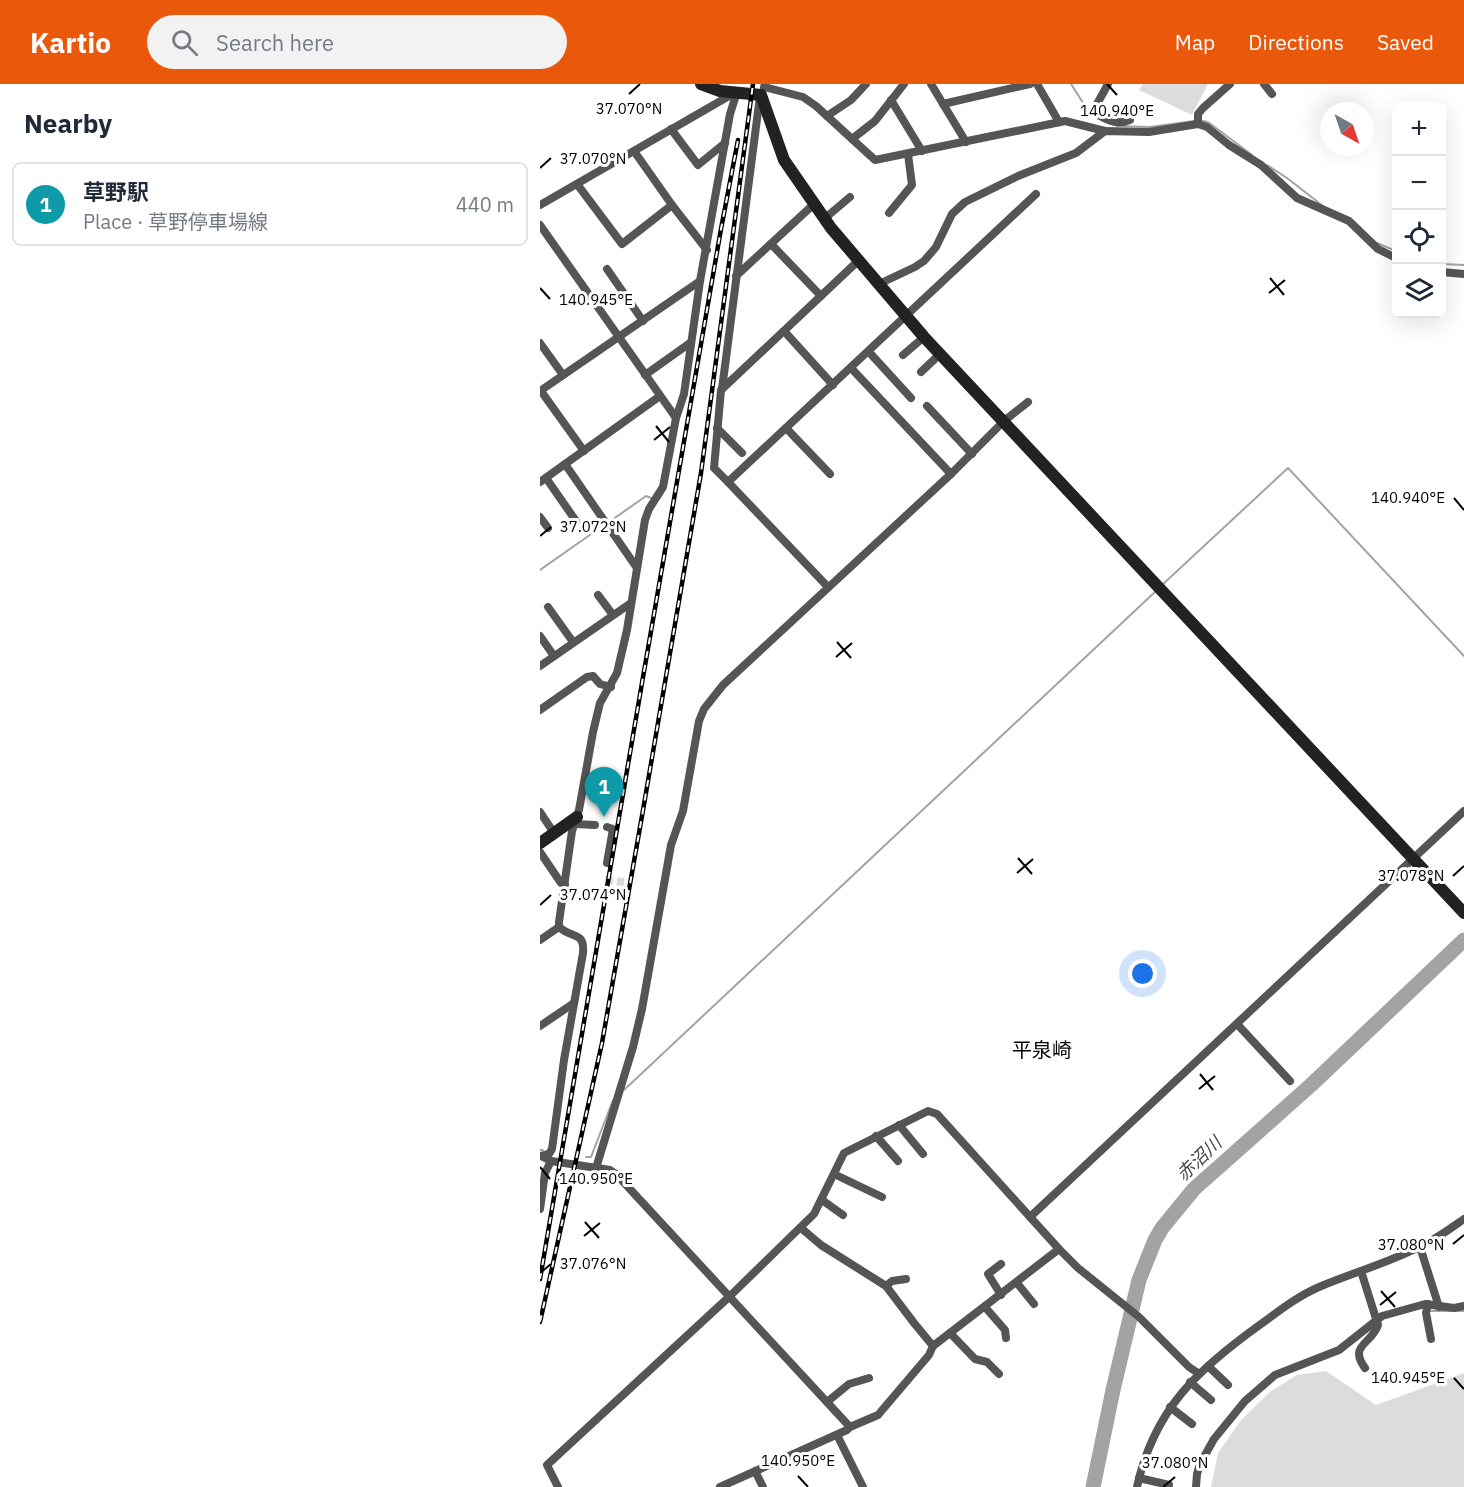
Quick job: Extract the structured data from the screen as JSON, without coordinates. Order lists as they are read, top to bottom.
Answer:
{
  "districts": ["平泉崎"],
  "water": ["赤沼川"],
  "north": "bottom right",
  "page": {
    "header": "Kartio",
    "search": "Search here",
    "nav": ["Map", "Directions", "Saved"],
    "heading": "Nearby",
    "map_buttons": ["+", "−"],
    "list": [
      {
        "mark": "1",
        "name": "草野駅",
        "note": "Place · 草野停車場線",
        "value": "440 m"
      }
    ],
    "pins": "1"
  },
  "coordinates": [
    "37.070°N",
    "140.940°E",
    "140.945°E",
    "37.072°N",
    "37.078°N",
    "37.074°N",
    "140.950°E",
    "37.080°N",
    "37.076°N"
  ]
}
